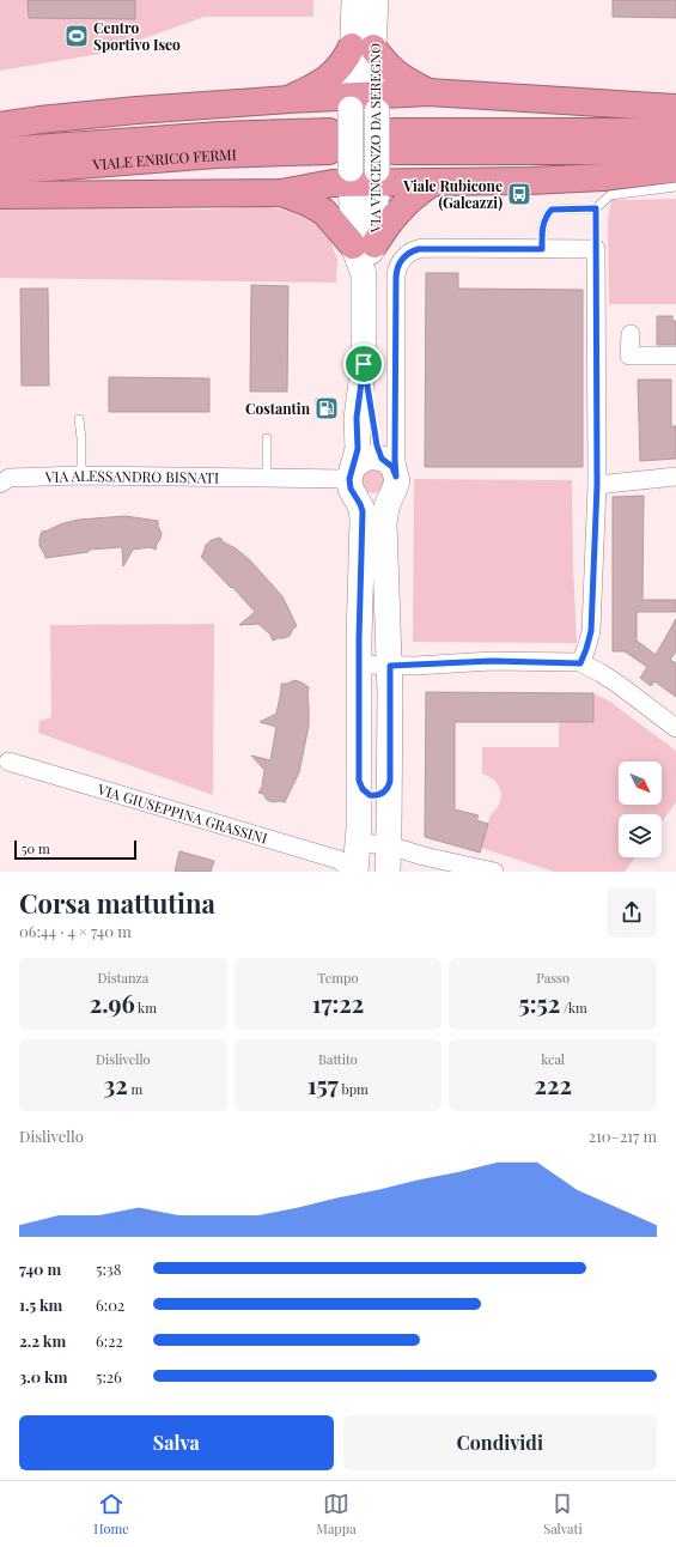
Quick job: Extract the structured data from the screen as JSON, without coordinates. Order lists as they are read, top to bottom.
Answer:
{
  "streets": {
    "highway": ["VIALE ENRICO FERMI"],
    "main road": ["VIA VINCENZO DA SEREGNO"],
    "street": ["VIA ALESSANDRO BISNATI", "VIA GIUSEPPINA GRASSINI"]
  },
  "crossings": [
    ["VIA VINCENZO DA SEREGNO", "VIA ALESSANDRO BISNATI"],
    ["VIA VINCENZO DA SEREGNO", "VIA GIUSEPPINA GRASSINI"]
  ],
  "places": {
    "sports": ["Centro Sportivo Iseo"],
    "bus stop": ["Viale Rubicone (Galeazzi)"],
    "fuel station": ["Costantin"]
  },
  "scale_bar": "50 m",
  "north": "bottom right",
  "page": {
    "scale": "50 m",
    "heading": ["Corsa mattutina", "06:44 · 4 × 740 m"],
    "stats": [
      ["Distanza", "2.96 km"],
      ["Tempo", "17:22"],
      ["Passo", "5:52 /km"],
      ["Dislivello", "32 m"],
      ["Battito", "157 bpm"],
      ["kcal", "222"]
    ],
    "chart": ["Dislivello", "210–217 m"],
    "list": [
      {
        "name": "740 m",
        "note": "5:38"
      },
      {
        "name": "1.5 km",
        "note": "6:02"
      },
      {
        "name": "2.2 km",
        "note": "6:22"
      },
      {
        "name": "3.0 km",
        "note": "5:26"
      }
    ],
    "buttons": ["Salva", "Condividi"],
    "tabs": ["Home", "Mappa", "Salvati"]
  }
}
